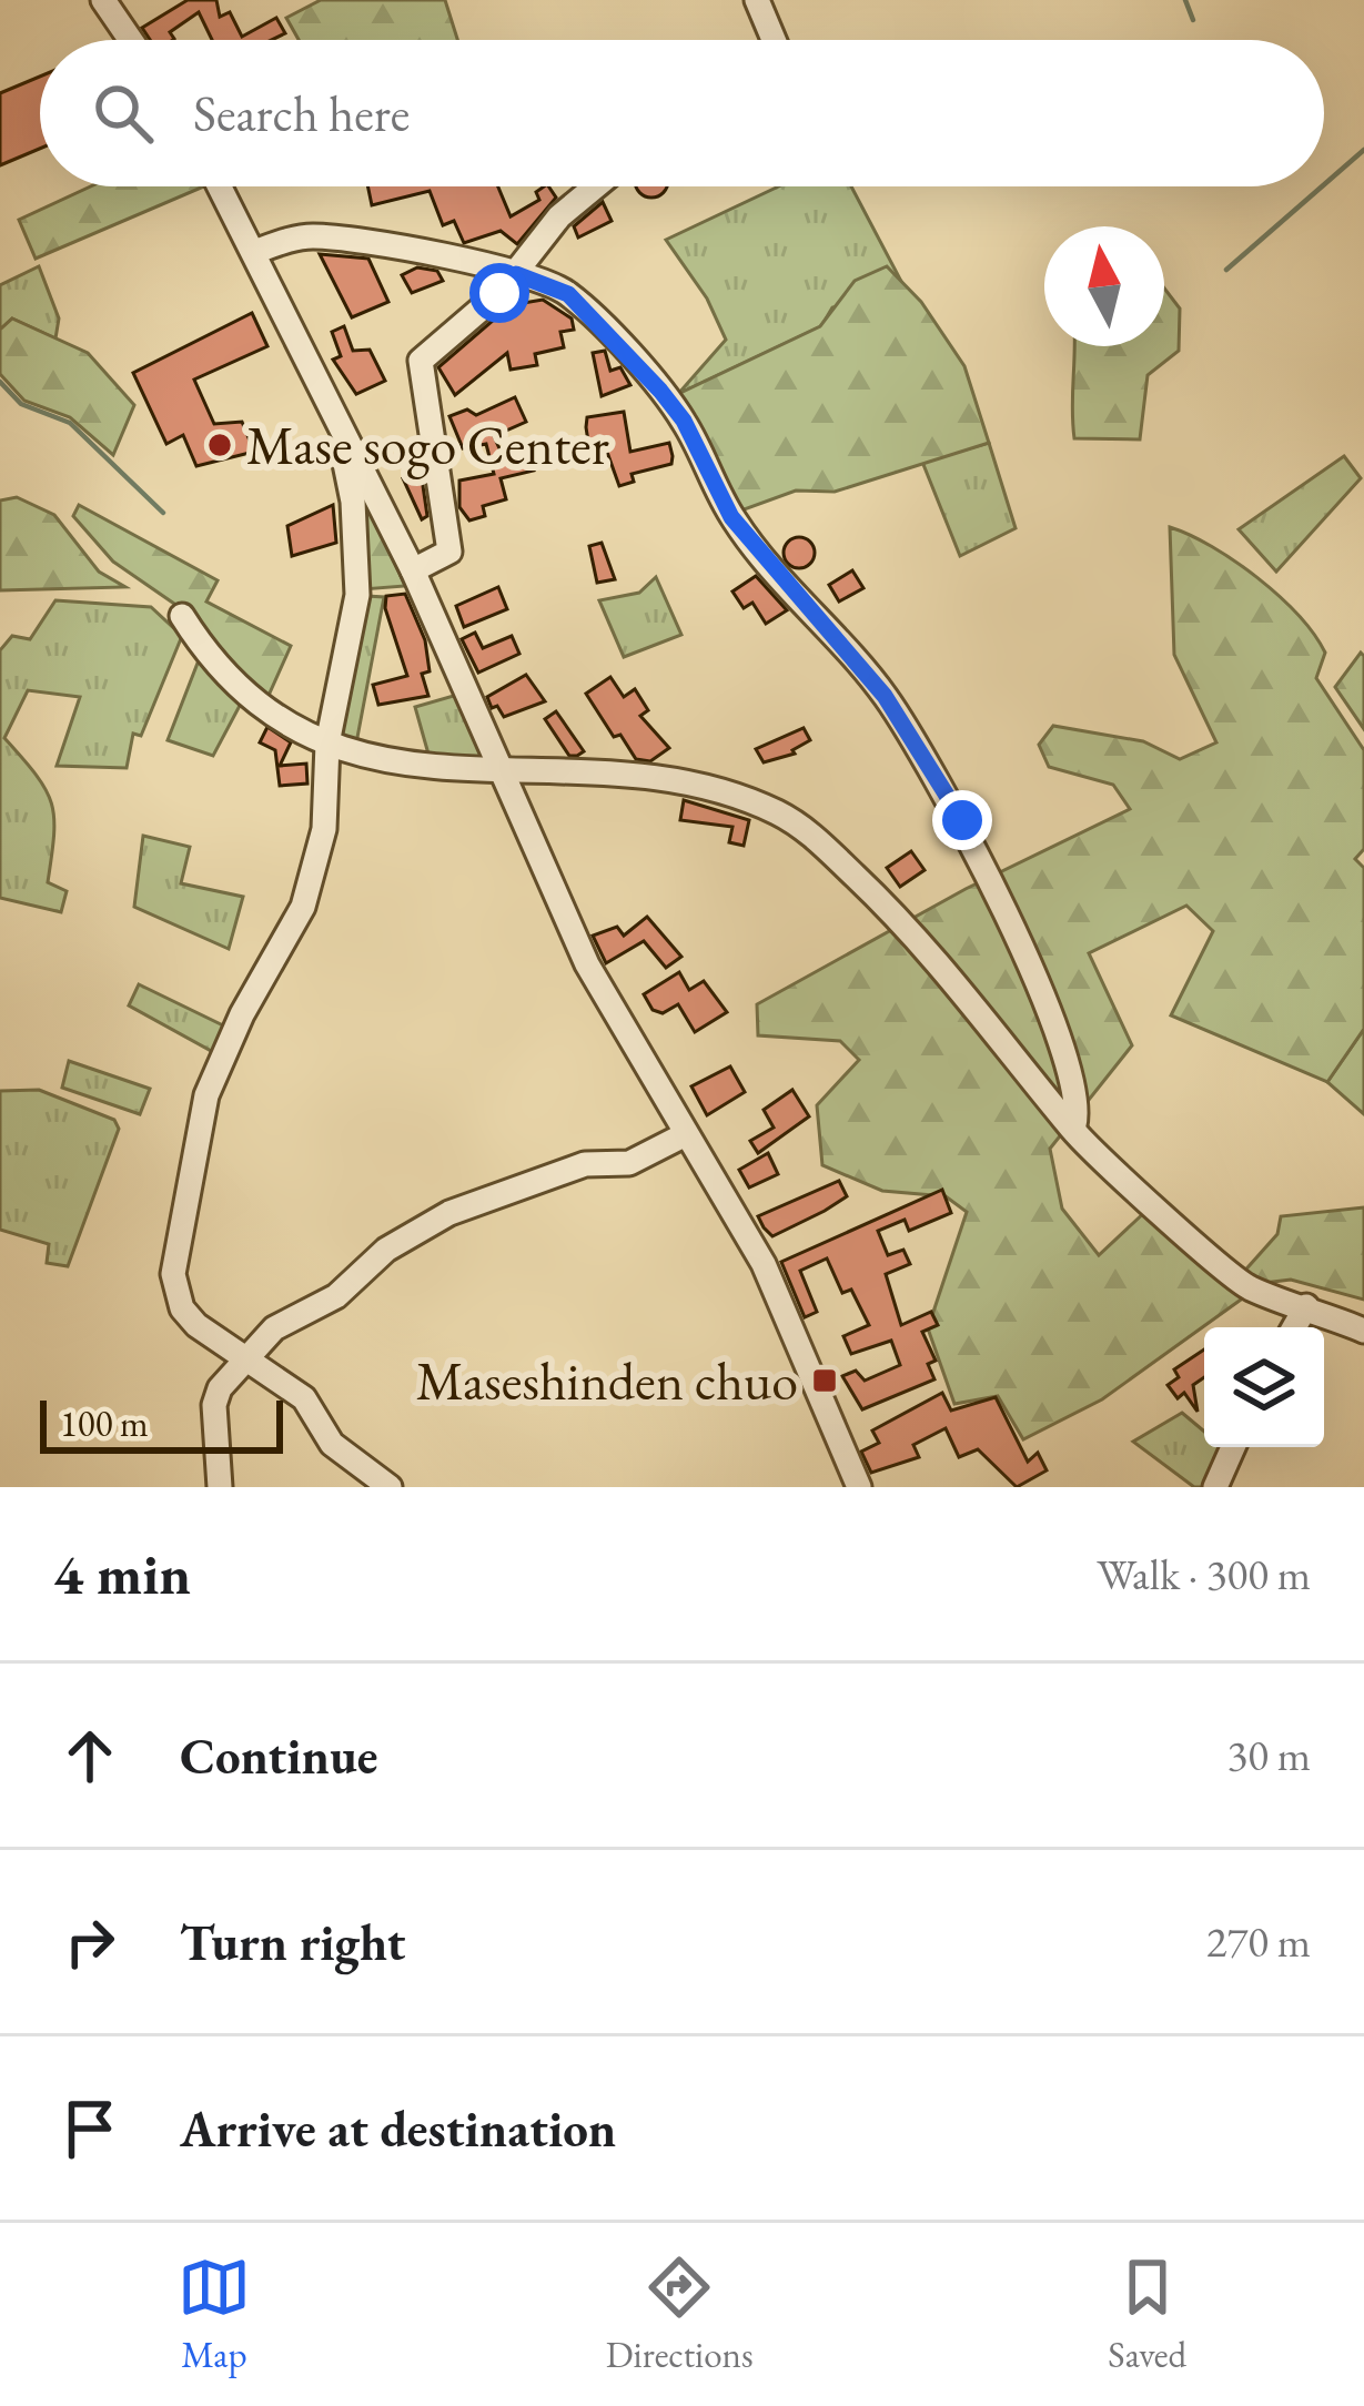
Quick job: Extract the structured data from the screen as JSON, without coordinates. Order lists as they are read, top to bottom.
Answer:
{
  "places": {
    "other": ["Mase sogo Center"],
    "transit": ["Maseshinden chuo"]
  },
  "scale_bar": "100 m",
  "north": "top",
  "page": {
    "search": "Search here",
    "scale": "100 m",
    "heading": ["4 min", "Walk · 300 m"],
    "list": [
      ["Continue", "30 m"],
      ["Turn right", "270 m"],
      "Arrive at destination"
    ],
    "nav": ["Map", "Directions", "Saved"]
  }
}
